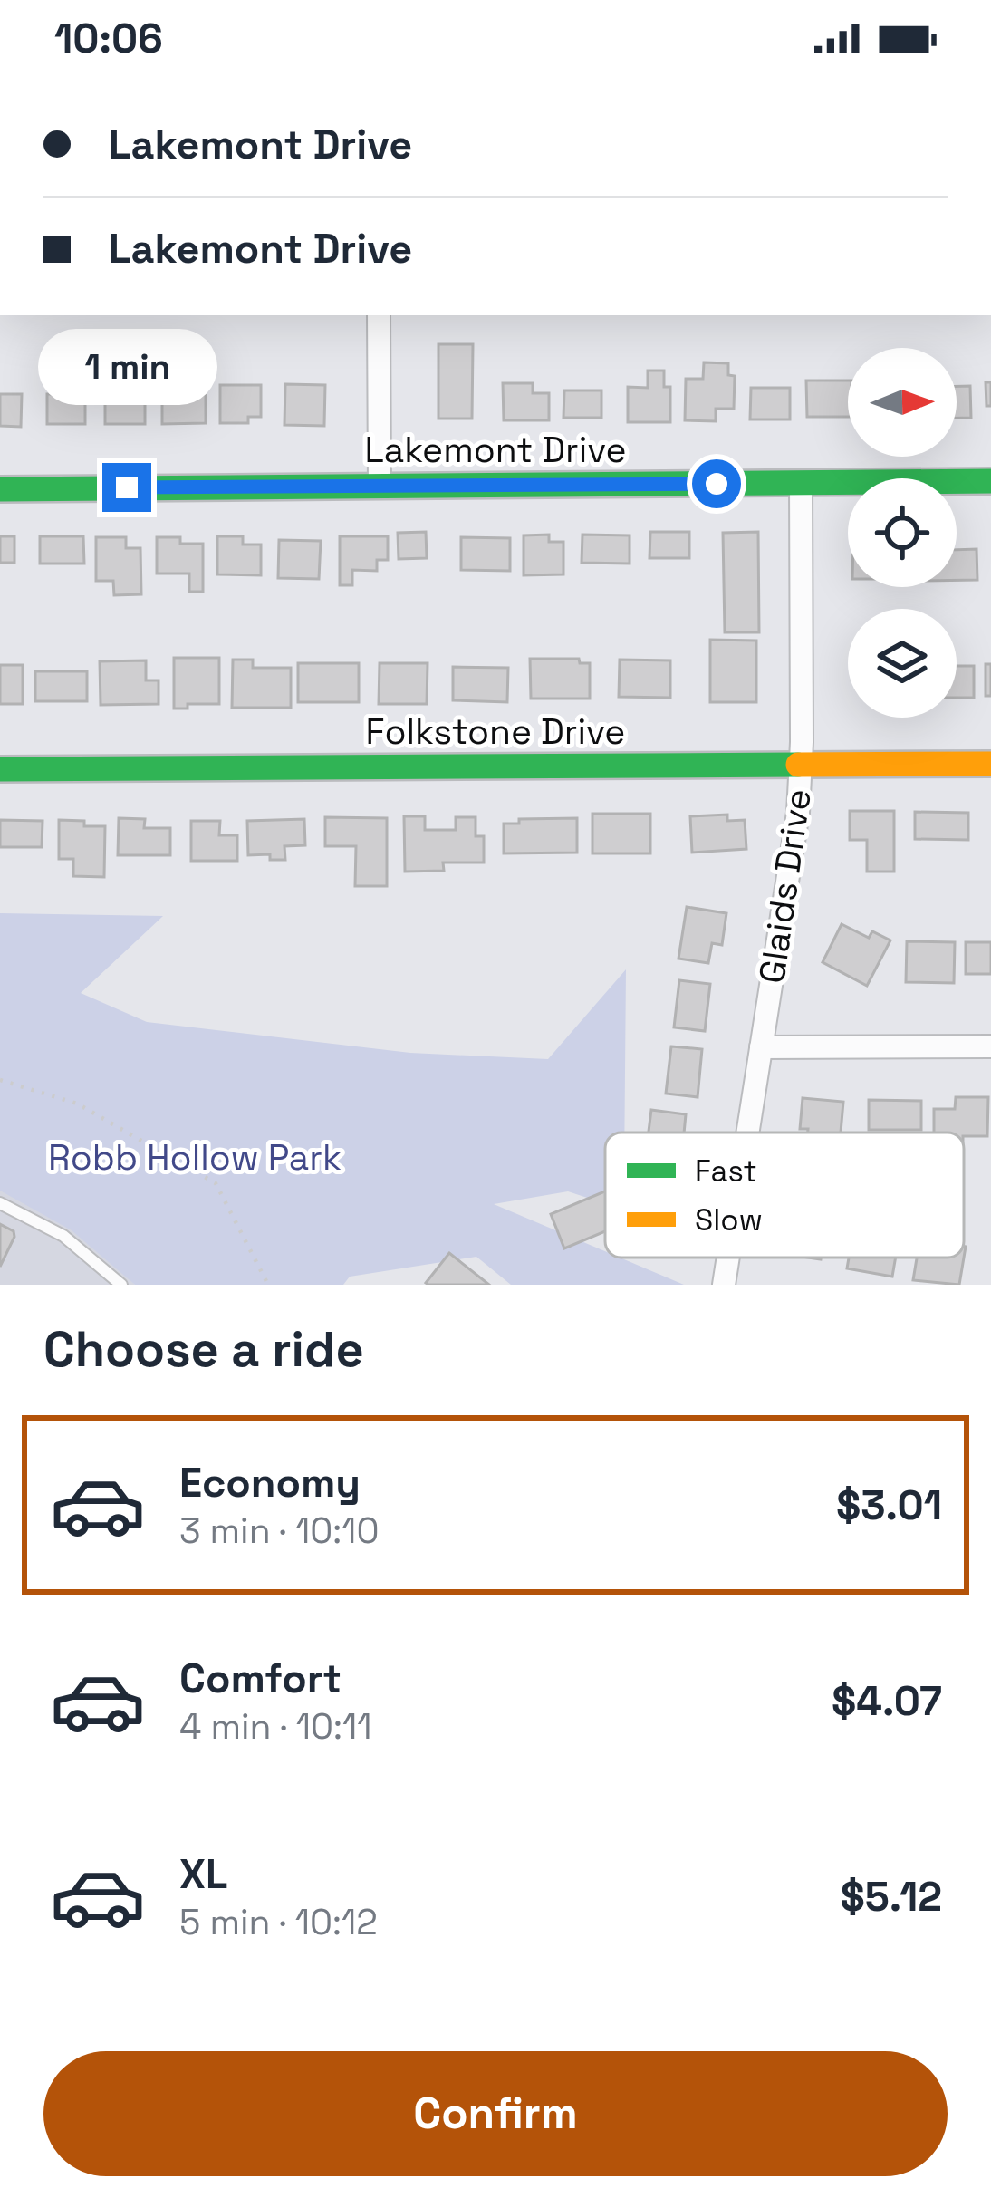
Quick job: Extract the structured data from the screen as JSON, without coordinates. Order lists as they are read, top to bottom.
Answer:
{
  "streets": {
    "street": ["Lakemont Drive", "Folkstone Drive", "Glaids Drive"]
  },
  "crossings": [
    ["Lakemont Drive", "Glaids Drive"],
    ["Folkstone Drive", "Glaids Drive"]
  ],
  "parks": ["Robb Hollow Park"],
  "legend": ["Fast", "Slow"],
  "north": "right",
  "page": {
    "status": "10:06",
    "banner": ["Lakemont Drive", "Lakemont Drive"],
    "bubble": "1 min",
    "heading": "Choose a ride",
    "list": [
      {
        "name": "Economy",
        "note": "3 min · 10:10",
        "value": "$3.01"
      },
      {
        "name": "Comfort",
        "note": "4 min · 10:11",
        "value": "$4.07"
      },
      {
        "name": "XL",
        "note": "5 min · 10:12",
        "value": "$5.12"
      }
    ],
    "buttons": "Confirm"
  }
}
